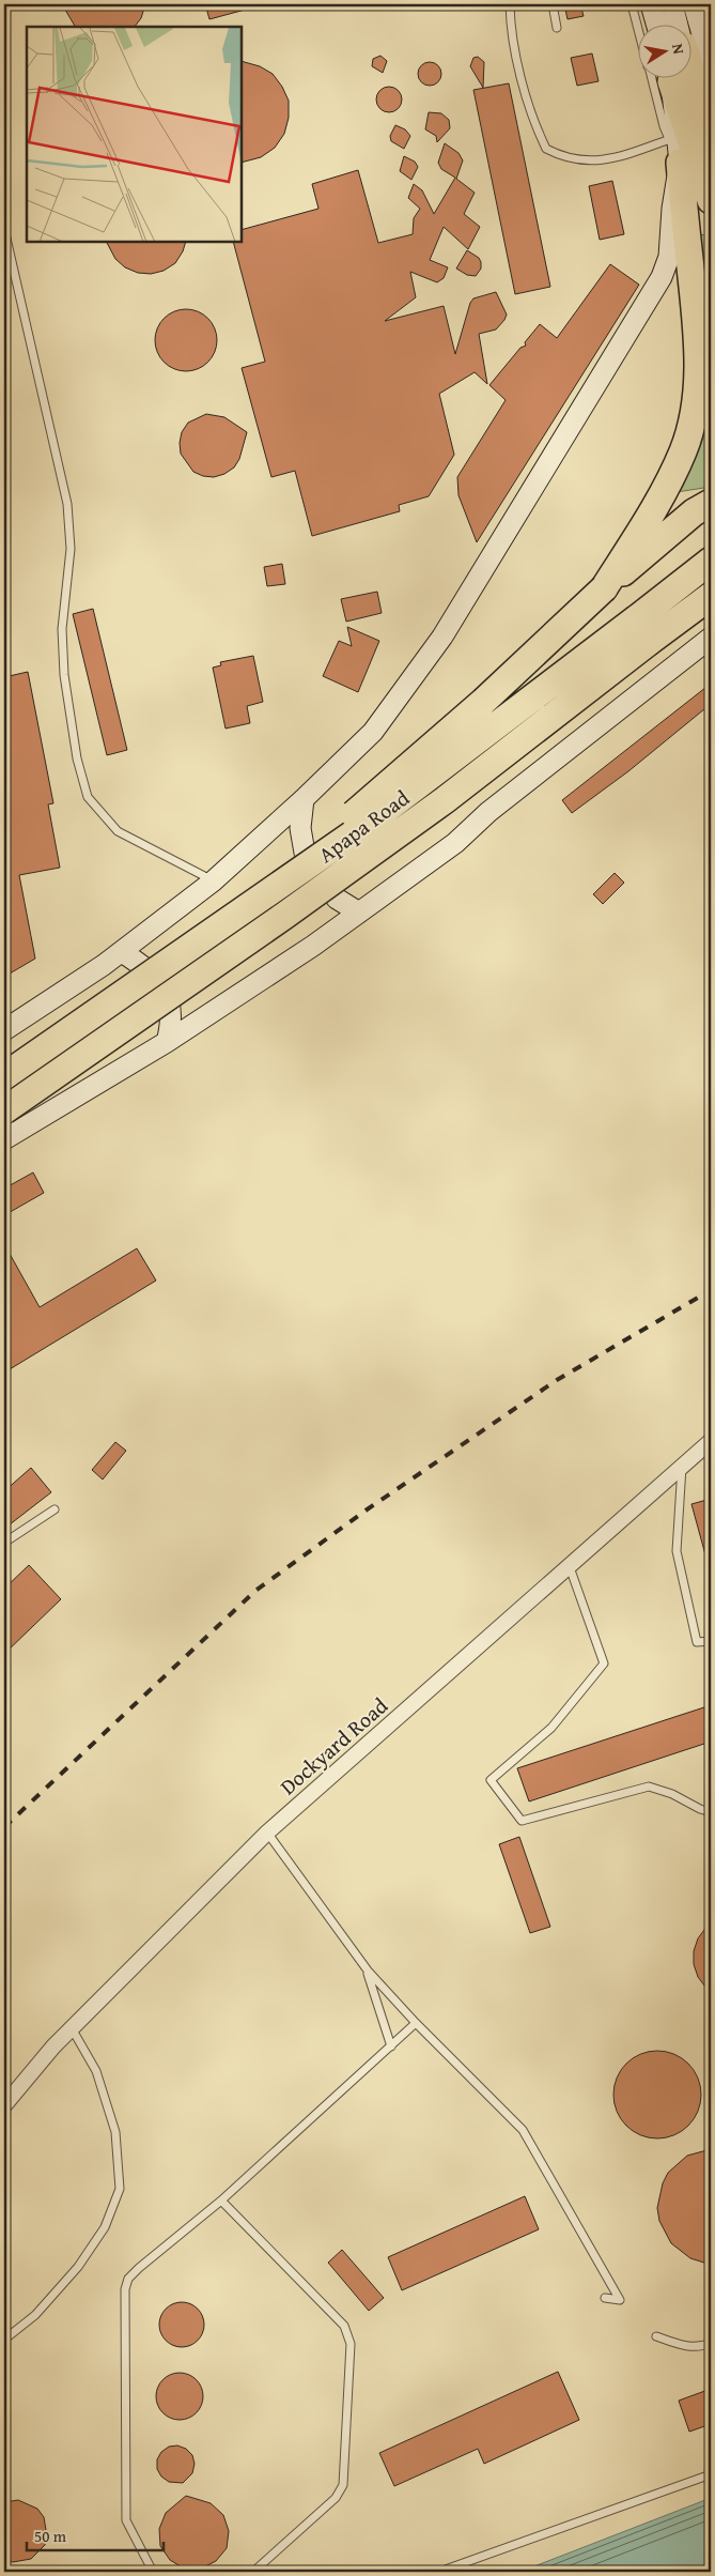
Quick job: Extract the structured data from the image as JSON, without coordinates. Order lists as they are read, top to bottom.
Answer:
{
  "streets": {
    "highway": ["Apapa Road"],
    "street": ["Dockyard Road"]
  },
  "scale_bar": "50 m",
  "north": "right"
}
